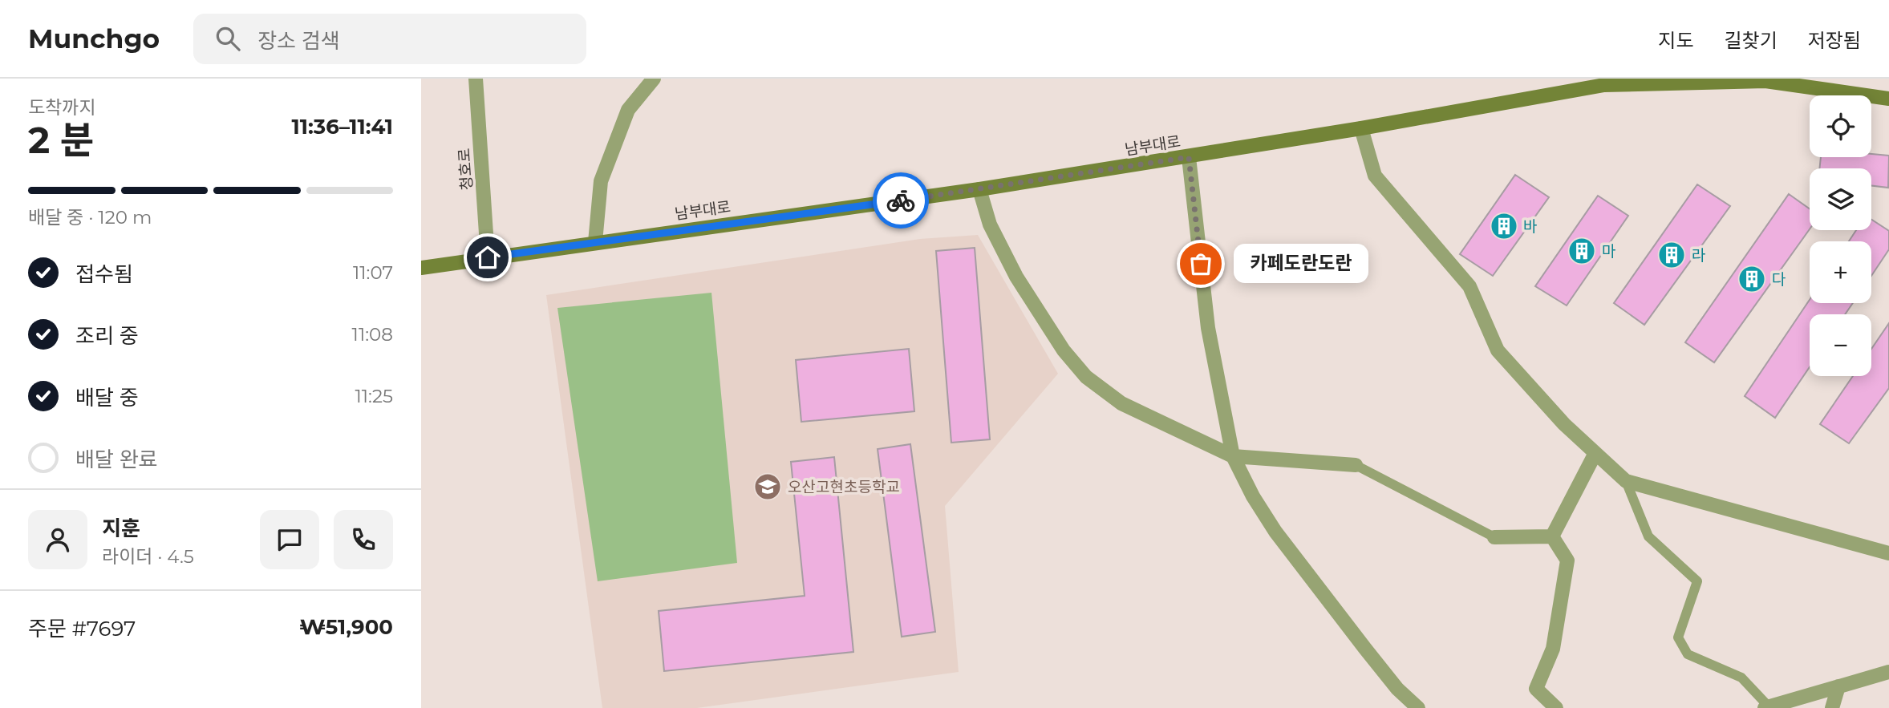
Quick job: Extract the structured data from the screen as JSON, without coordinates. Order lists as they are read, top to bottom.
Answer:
{
  "streets": {
    "main road": ["남부대로"],
    "street": ["청호로"]
  },
  "crossings": [
    ["남부대로", "청호로"]
  ],
  "places": {
    "building": [
      "바",
      "마",
      "라",
      "다"
    ],
    "other": ["카페도란도란"],
    "school or university": ["오산고현초등학교"]
  },
  "page": {
    "header": "Munchgo",
    "search": "장소 검색",
    "nav": ["지도", "길찾기", "저장됨"],
    "heading": ["2 분", "도착까지", "11:36–11:41"],
    "panel": [
      "지훈",
      "라이더 · 4.5",
      "주문 #7697",
      "₩51,900"
    ],
    "map_buttons": ["+", "−"],
    "bar": "배달 중 · 120 m",
    "list": [
      ["접수됨", "11:07"],
      ["조리 중", "11:08"],
      ["배달 중", "11:25"],
      "배달 완료"
    ],
    "bubble": "카페도란도란"
  }
}
